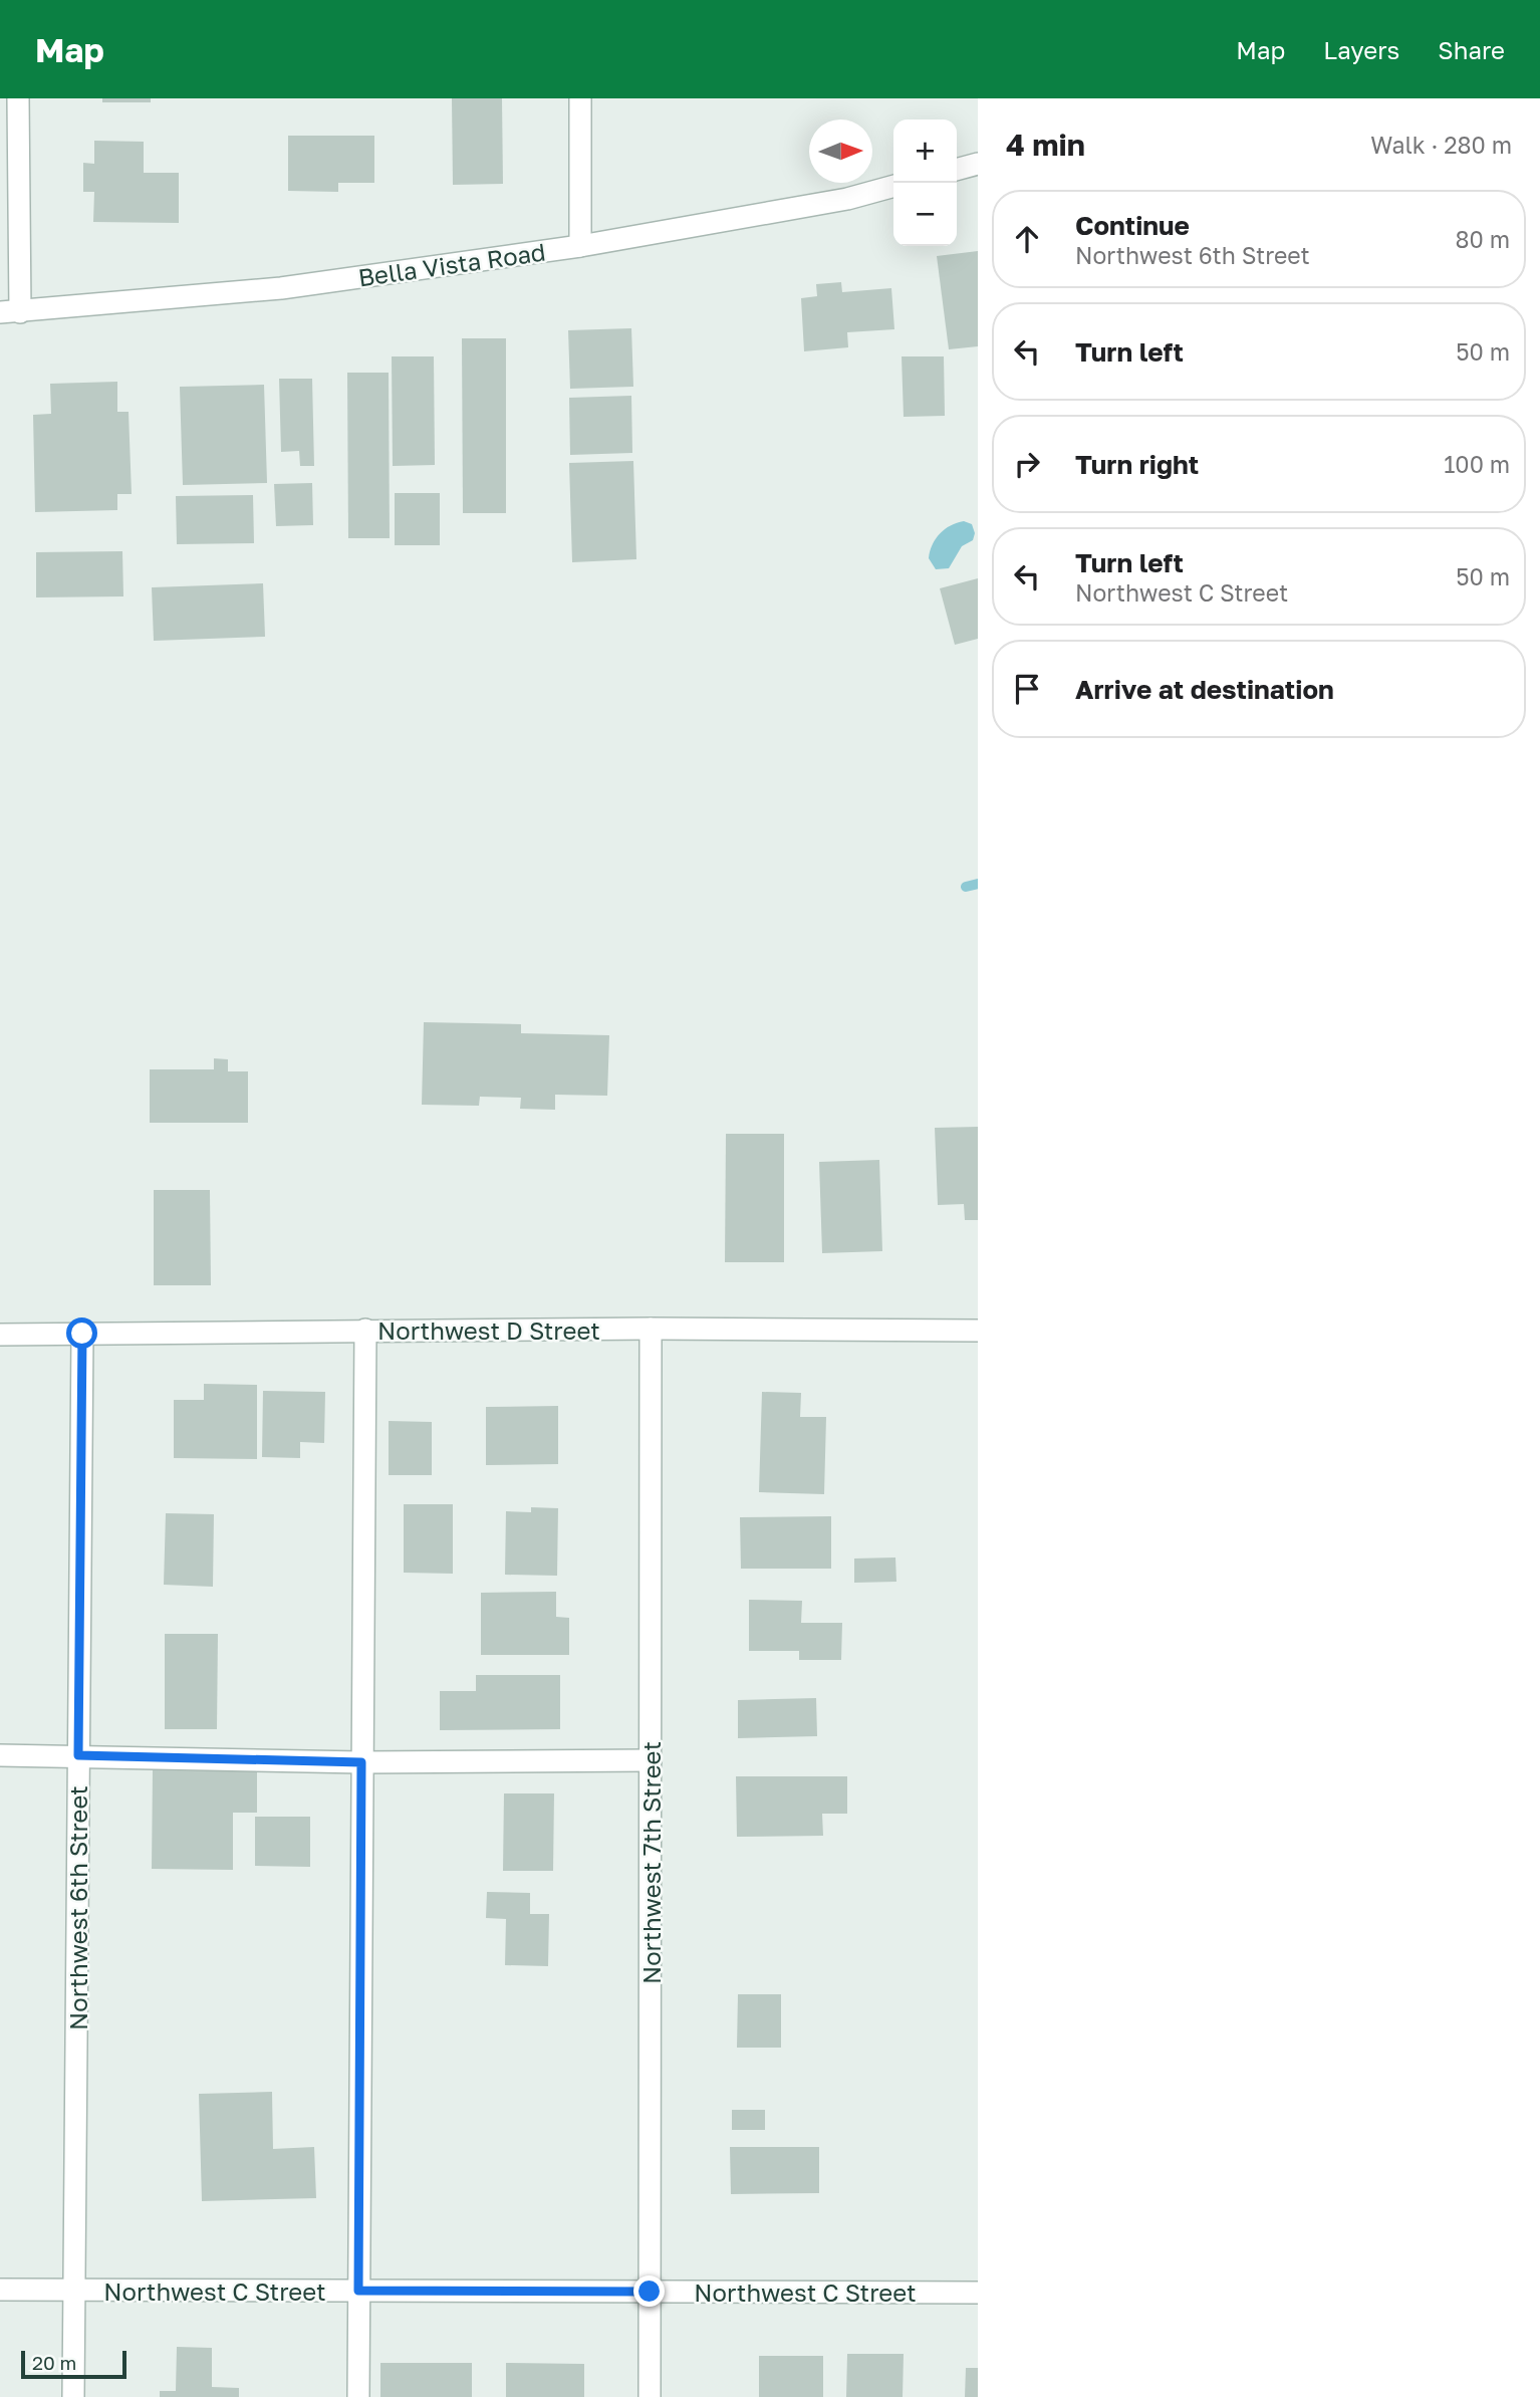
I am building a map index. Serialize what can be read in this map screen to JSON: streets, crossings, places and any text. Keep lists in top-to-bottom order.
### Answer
{
  "streets": {
    "street": [
      "Bella Vista Road",
      "Northwest D Street",
      "Northwest 7th Street",
      "Northwest 6th Street",
      "Northwest C Street"
    ]
  },
  "crossings": [
    ["Northwest D Street", "Northwest 7th Street"],
    ["Northwest D Street", "Northwest 6th Street"],
    ["Northwest 7th Street", "Northwest C Street"],
    ["Northwest 6th Street", "Northwest C Street"]
  ],
  "scale_bar": "20 m",
  "north": "right",
  "page": {
    "header": "Map",
    "nav": ["Map", "Layers", "Share"],
    "heading": ["4 min", "Walk · 280 m"],
    "map_buttons": ["+", "−"],
    "list": [
      ["Continue", "Northwest 6th Street", "80 m"],
      ["Turn left", "50 m"],
      ["Turn right", "100 m"],
      ["Turn left", "Northwest C Street", "50 m"],
      "Arrive at destination"
    ],
    "scale": "20 m"
  }
}
